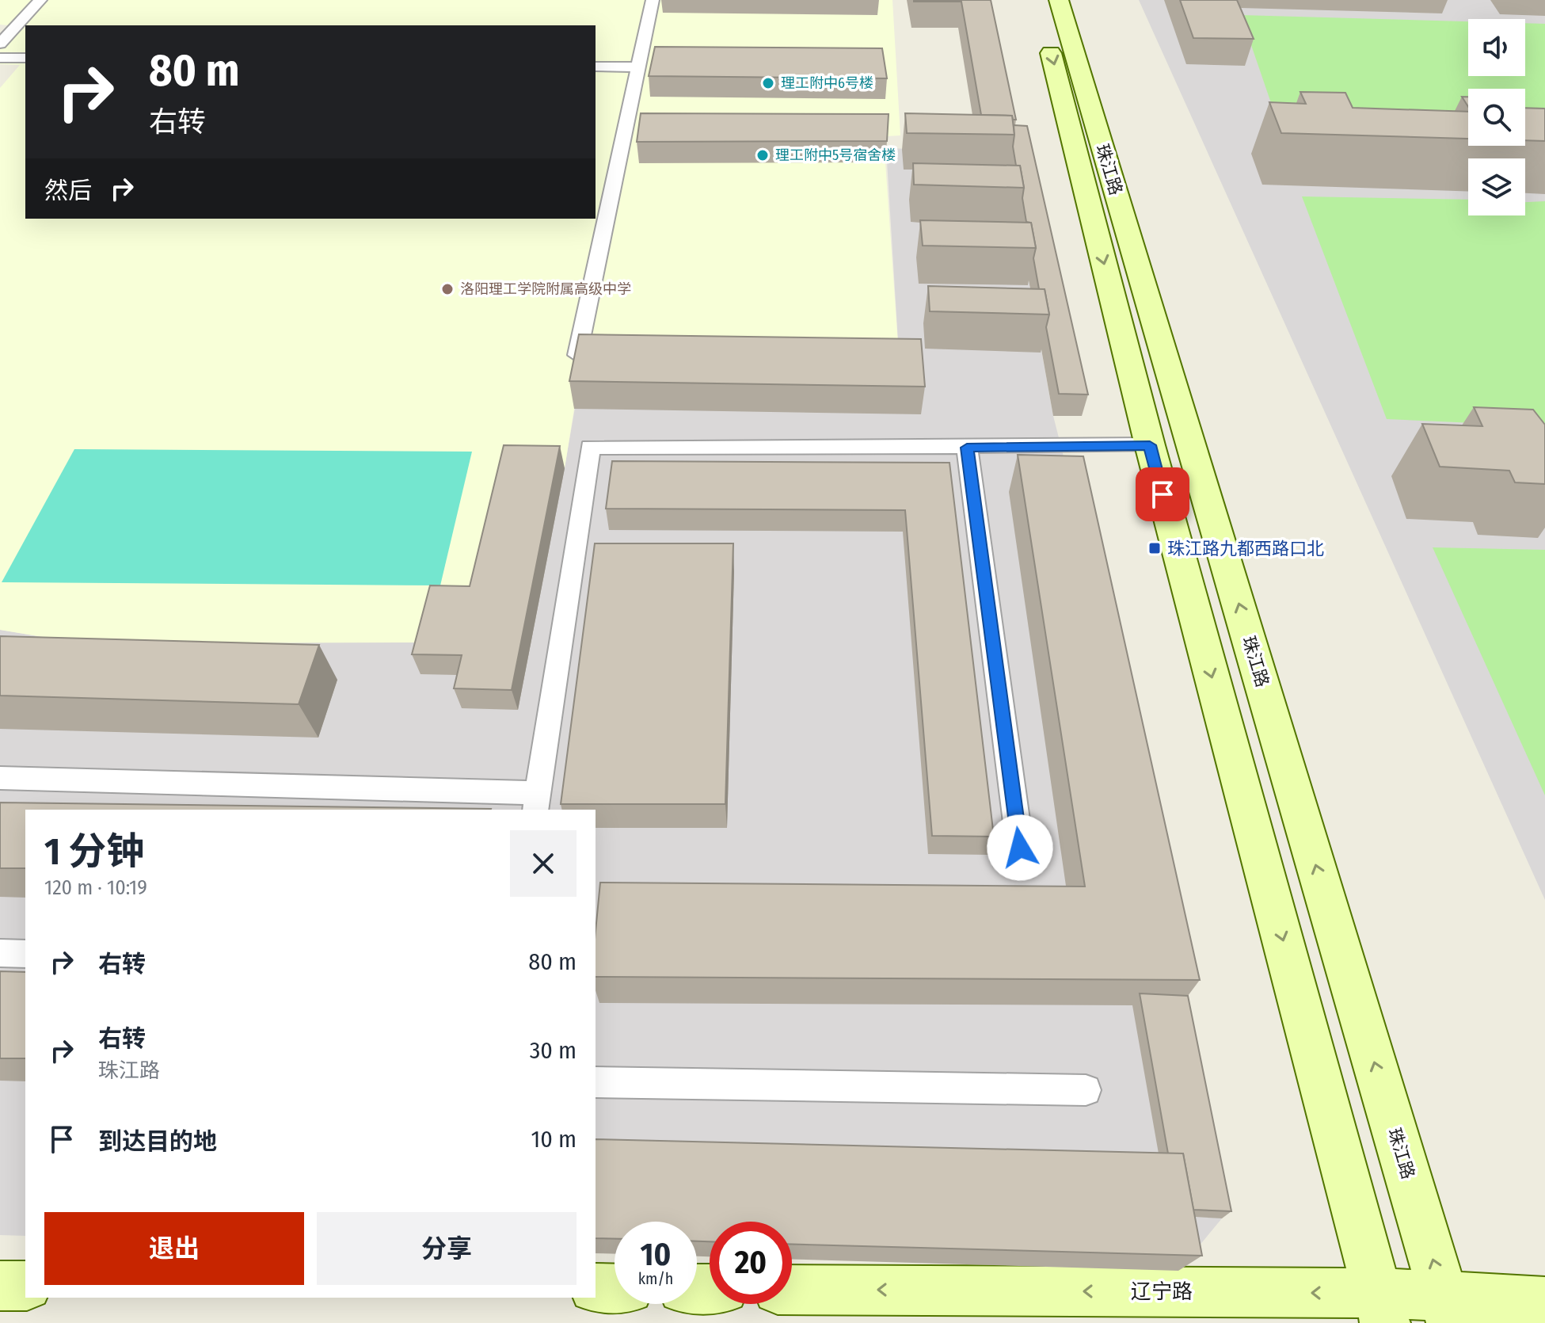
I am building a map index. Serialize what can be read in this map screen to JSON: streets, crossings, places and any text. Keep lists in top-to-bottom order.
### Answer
{
  "streets": {
    "main road": ["珠江路", "辽宁路"]
  },
  "crossings": [
    ["珠江路", "辽宁路"]
  ],
  "one_way": ["辽宁路"],
  "places": {
    "other": ["理工附中6号楼", "理工附中5号宿舍楼", "洛阳理工学院附属高级中学"],
    "transit": ["珠江路九都西路口北"]
  },
  "page": {
    "turn": ["80 m", "右转"],
    "then": "然后",
    "heading": ["1 分钟", "120 m · 10:19"],
    "list": [
      {
        "name": "右转",
        "value": "80 m"
      },
      {
        "name": "右转",
        "note": "珠江路",
        "value": "30 m"
      },
      {
        "name": "到达目的地",
        "value": "10 m"
      }
    ],
    "buttons": ["退出", "分享"],
    "speed": "10 km/h",
    "limit": "20"
  }
}
